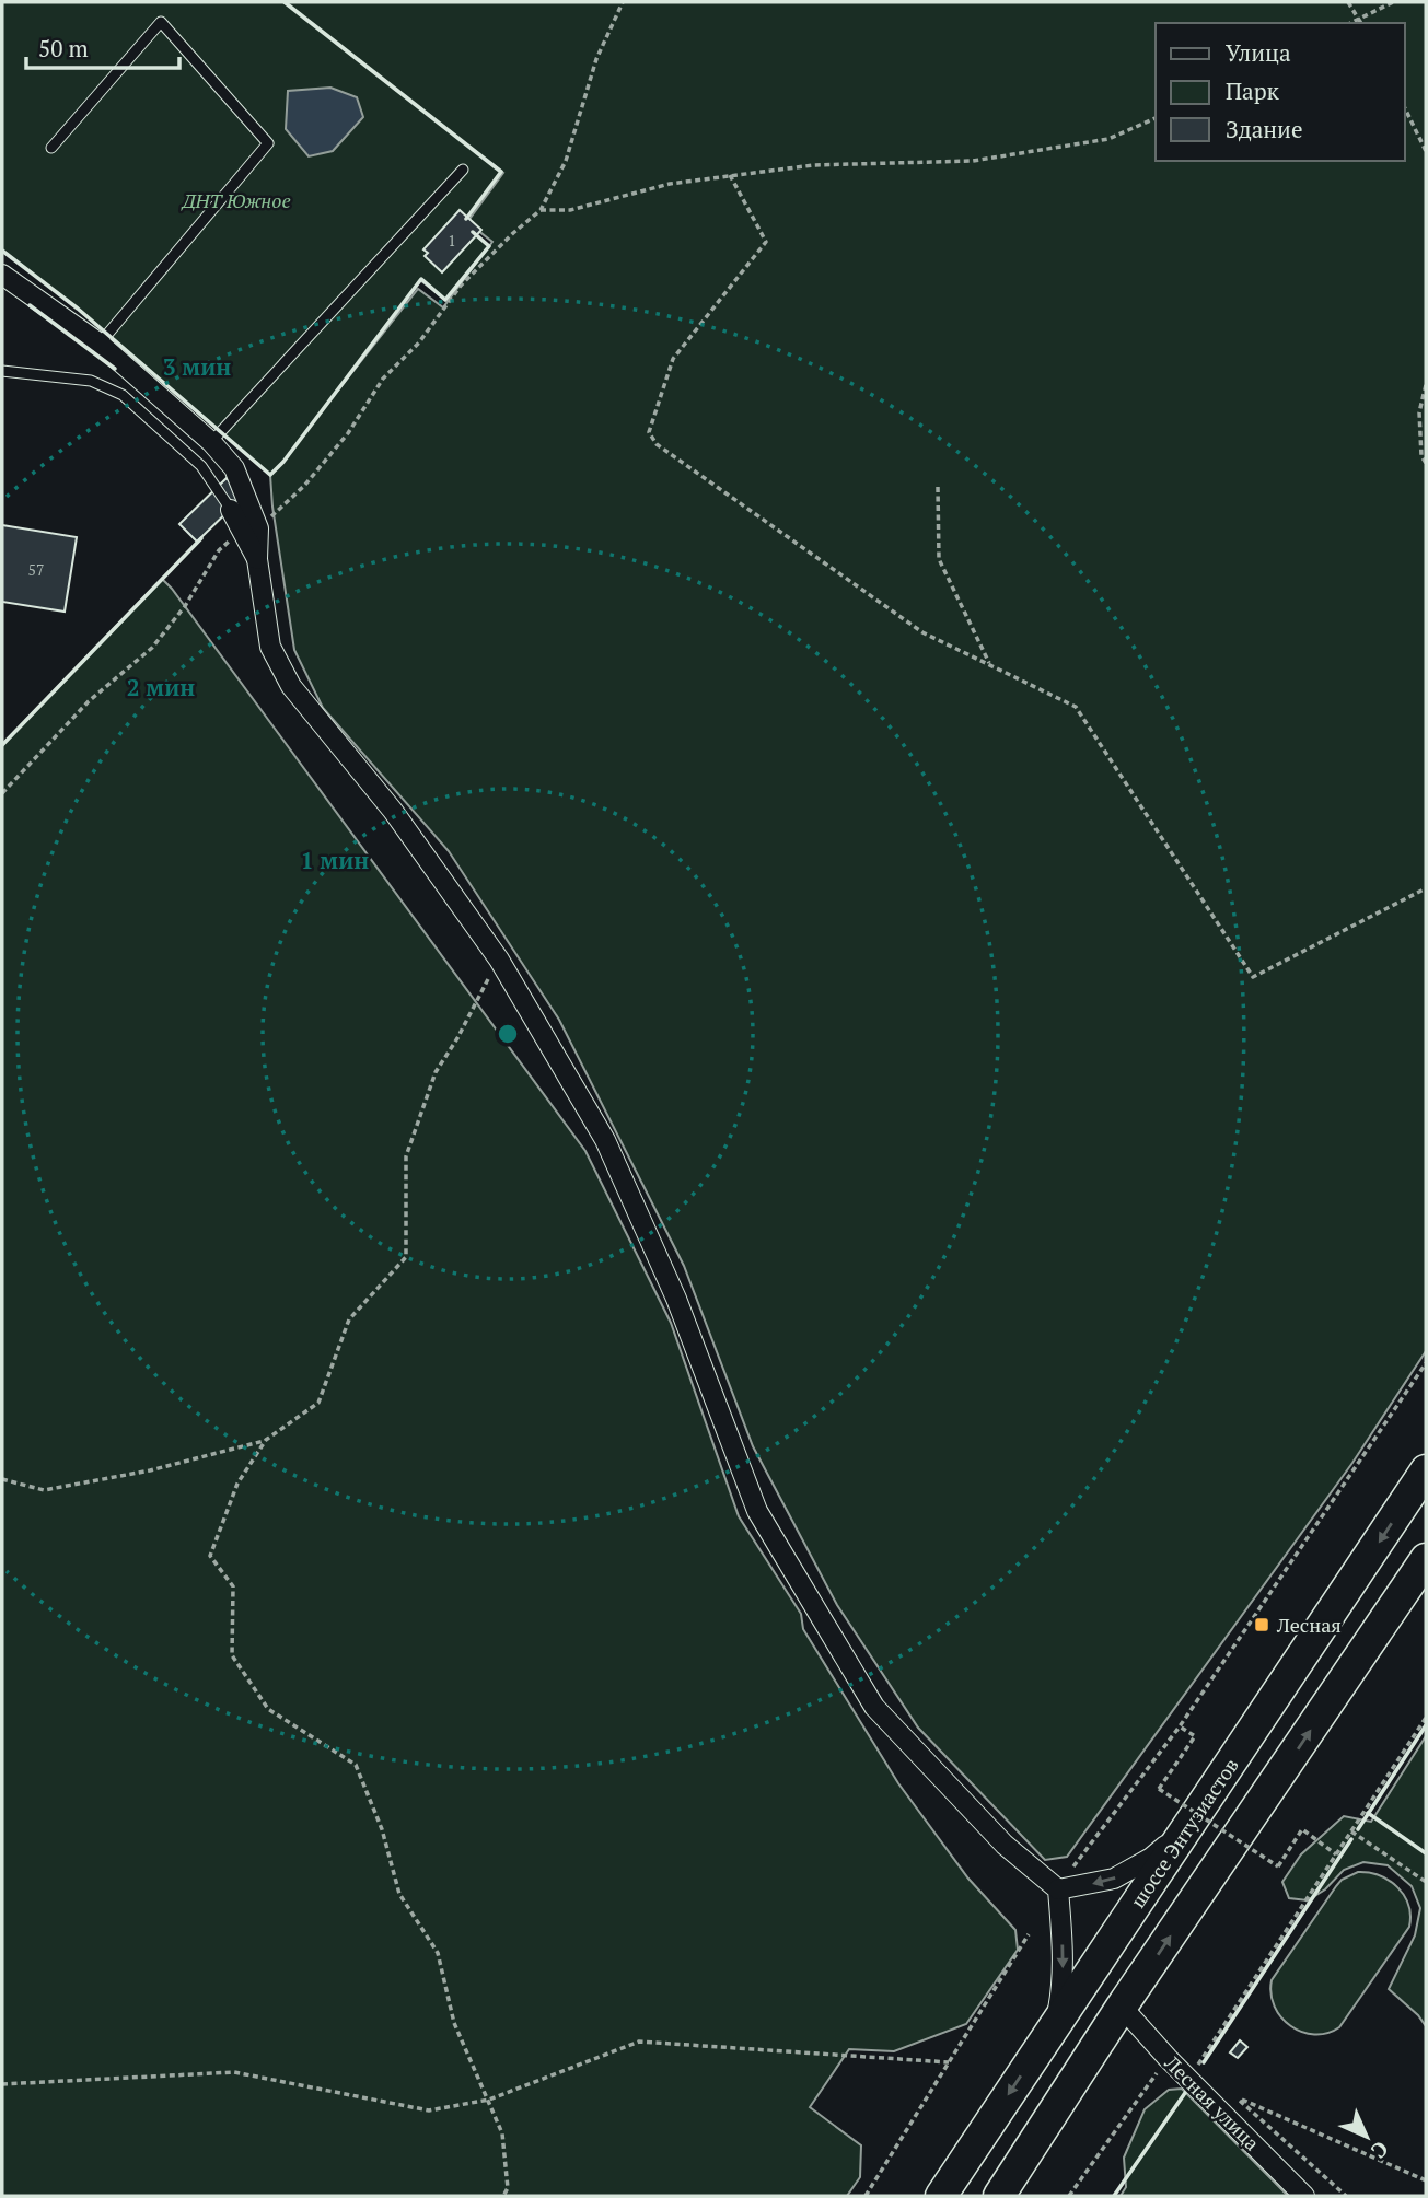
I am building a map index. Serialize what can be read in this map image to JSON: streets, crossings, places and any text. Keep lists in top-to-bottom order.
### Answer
{
  "streets": {
    "highway": ["шоссе Энтузиастов"],
    "street": ["Лесная улица"]
  },
  "parks": ["ДНТ Южное"],
  "places": {
    "transit": ["Лесная"]
  },
  "house_numbers": ["1", "57"],
  "legend": ["Улица", "Парк", "Здание"],
  "scale_bar": "50 m",
  "north": "bottom right",
  "rings": ["3 мин", "2 мин", "1 мин"]
}
